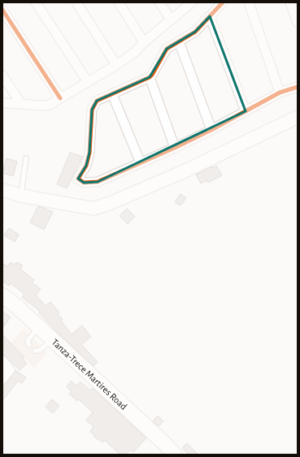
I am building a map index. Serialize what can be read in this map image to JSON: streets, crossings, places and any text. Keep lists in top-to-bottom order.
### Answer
{
  "streets": {
    "main road": ["Tanza-Trece Martires Road"]
  }
}
